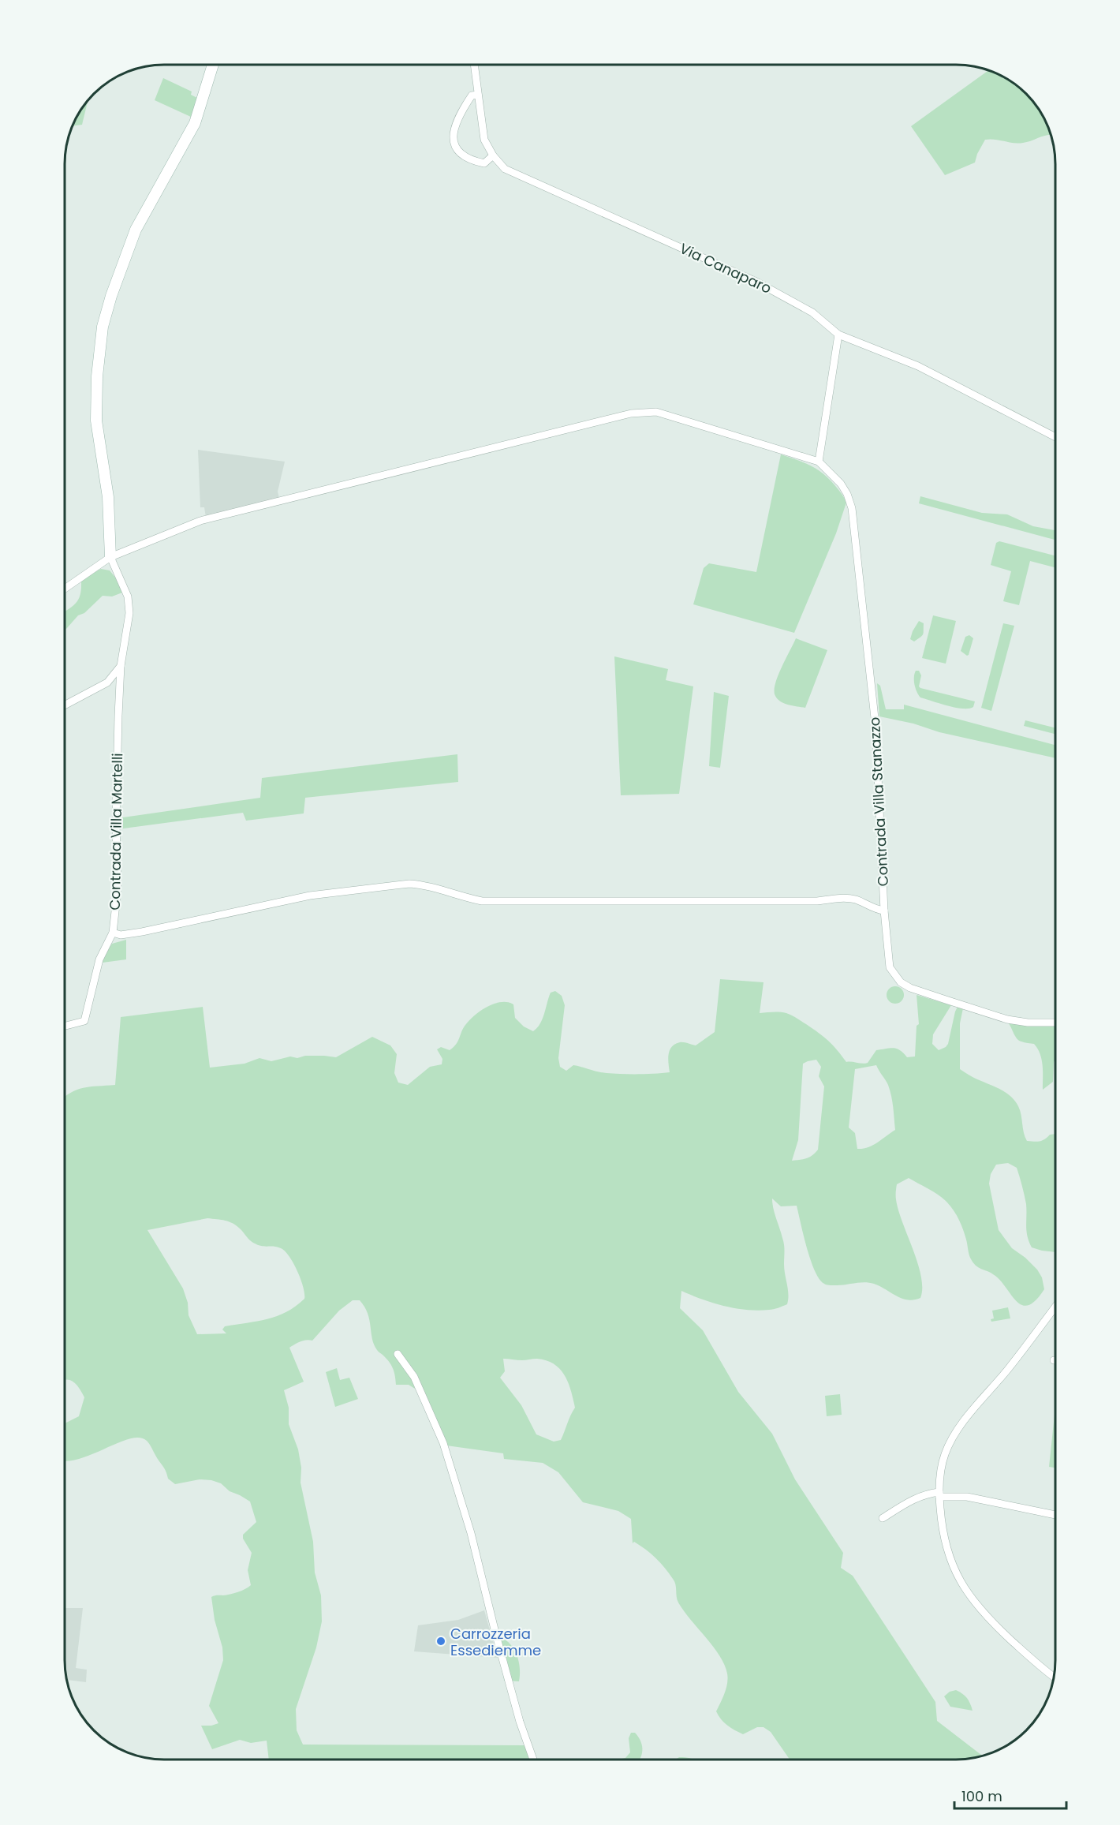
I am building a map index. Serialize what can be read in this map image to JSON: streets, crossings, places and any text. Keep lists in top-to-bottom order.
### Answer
{
  "streets": {
    "street": ["Via Canaparo", "Contrada Villa Stanazzo", "Contrada Villa Martelli"]
  },
  "places": ["Carrozzeria Essediemme"],
  "scale_bar": "100 m"
}
